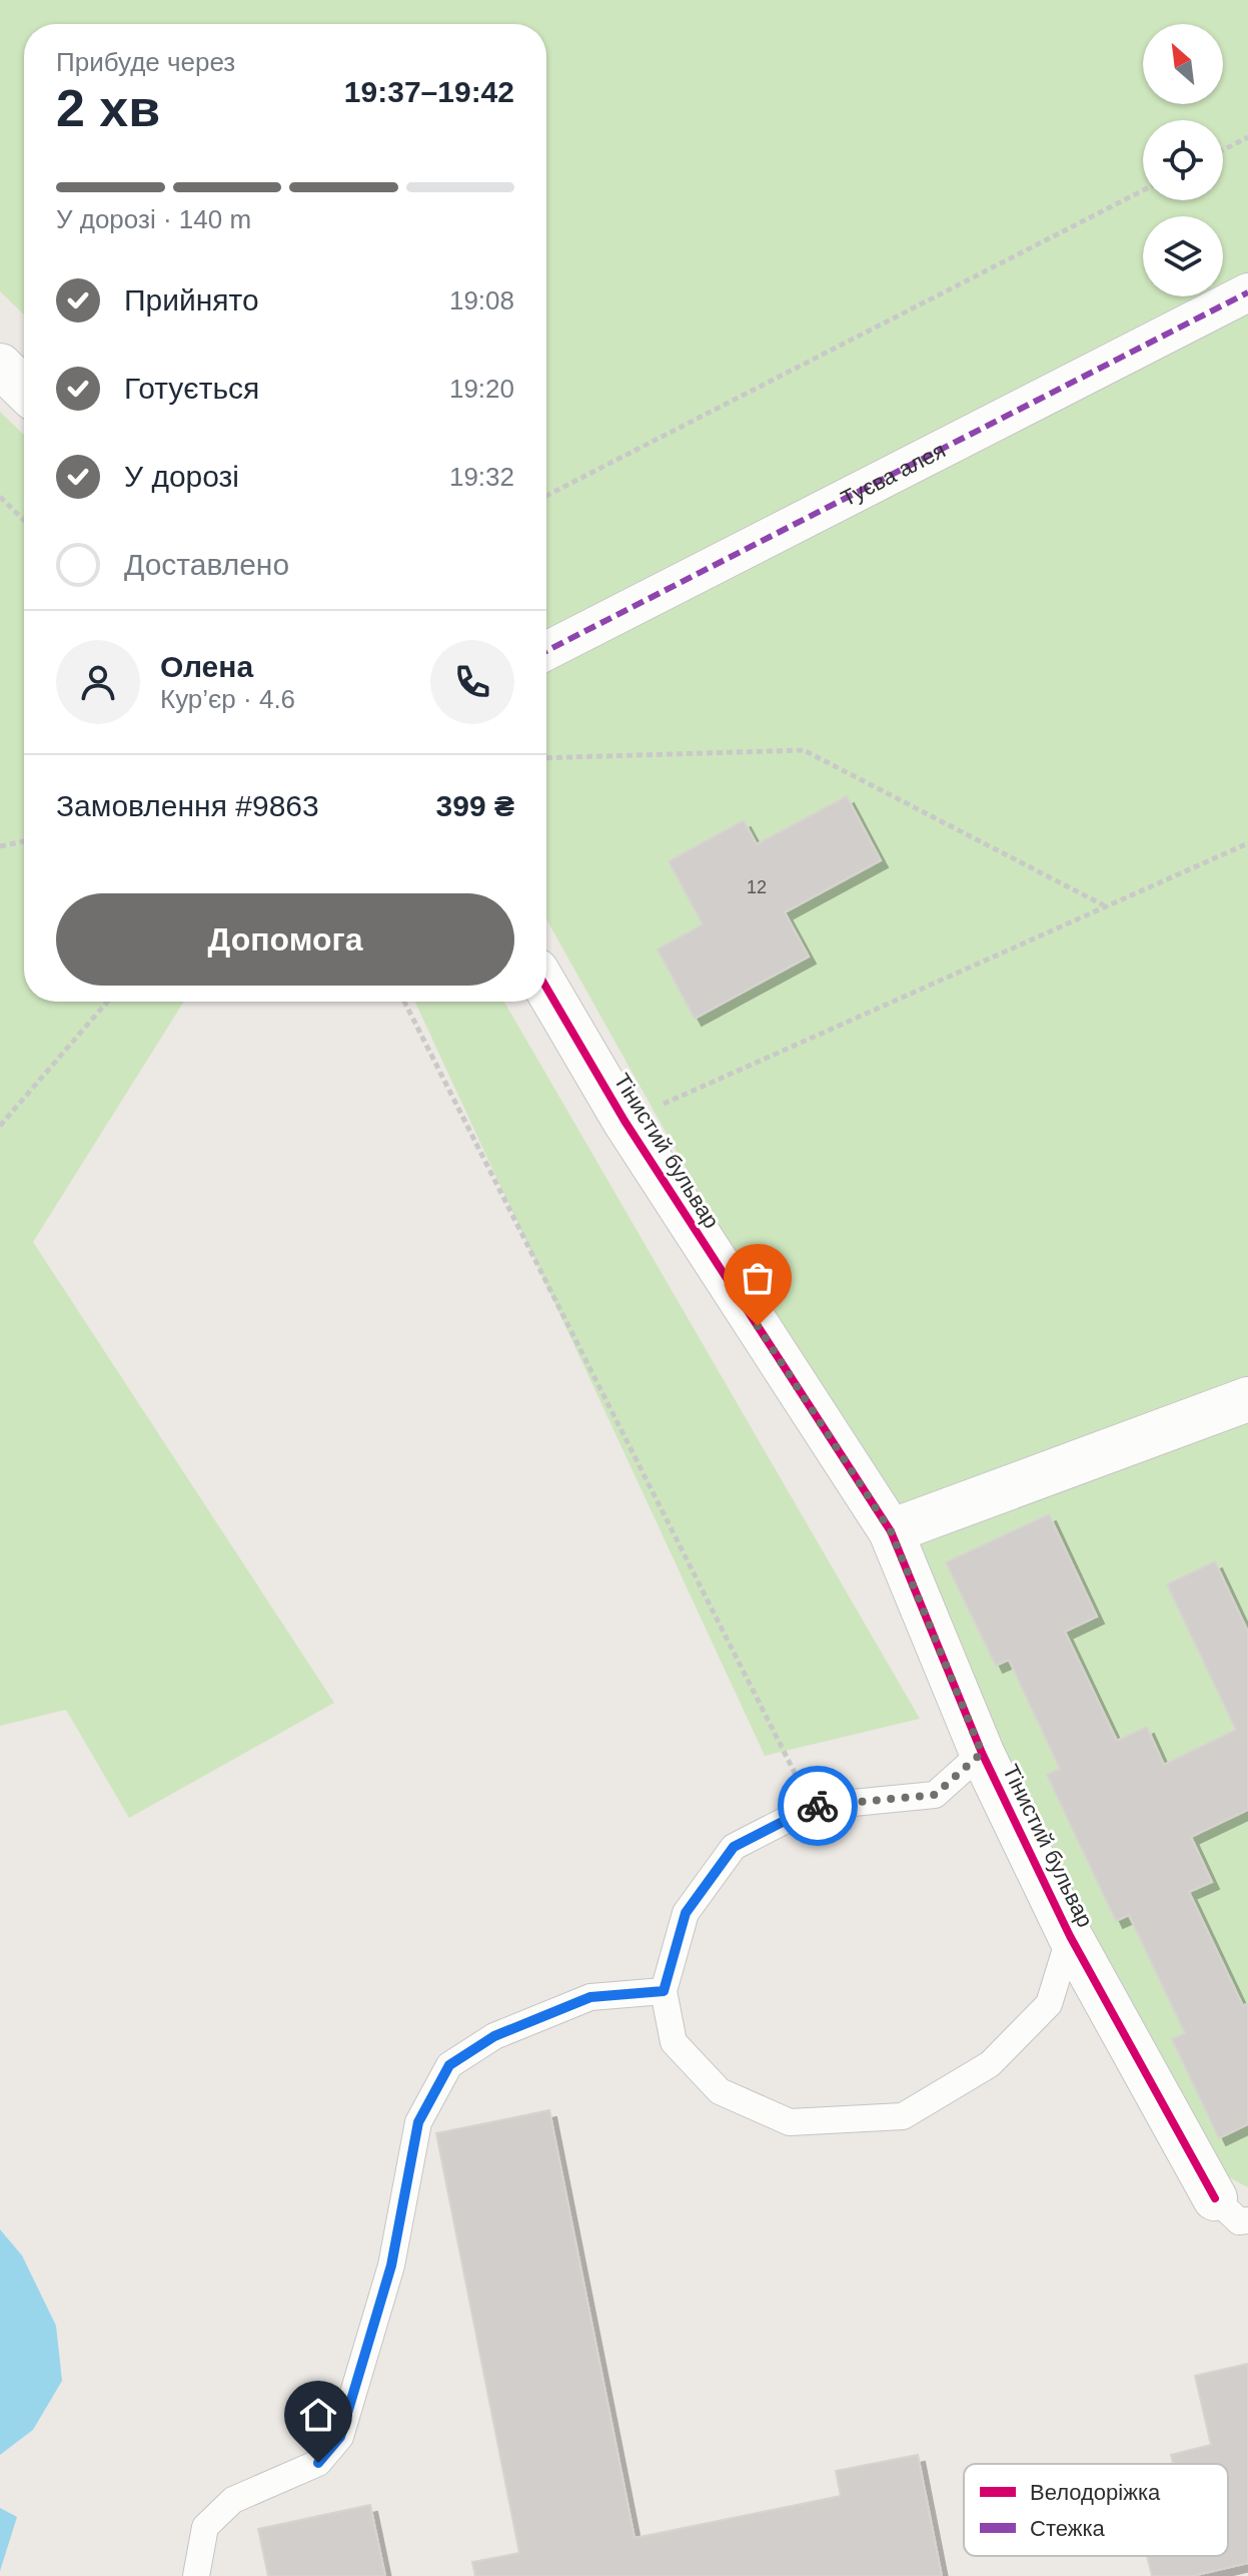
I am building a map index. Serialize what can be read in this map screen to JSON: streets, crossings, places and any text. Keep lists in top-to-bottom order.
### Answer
{
  "streets": {
    "street": ["Туєва алея", "Тінистий бульвар"]
  },
  "house_numbers": ["12"],
  "legend": ["Велодоріжка", "Стежка"],
  "north": "top left",
  "page": {
    "heading": ["2 хв", "Прибуде через", "19:37–19:42"],
    "panel": [
      "Олена",
      "Кур’єр · 4.6",
      "Замовлення #9863",
      "399 ₴"
    ],
    "bar": "У дорозі · 140 m",
    "list": [
      ["Прийнято", "19:08"],
      ["Готується", "19:20"],
      ["У дорозі", "19:32"],
      "Доставлено"
    ],
    "buttons": "Допомога"
  }
}
